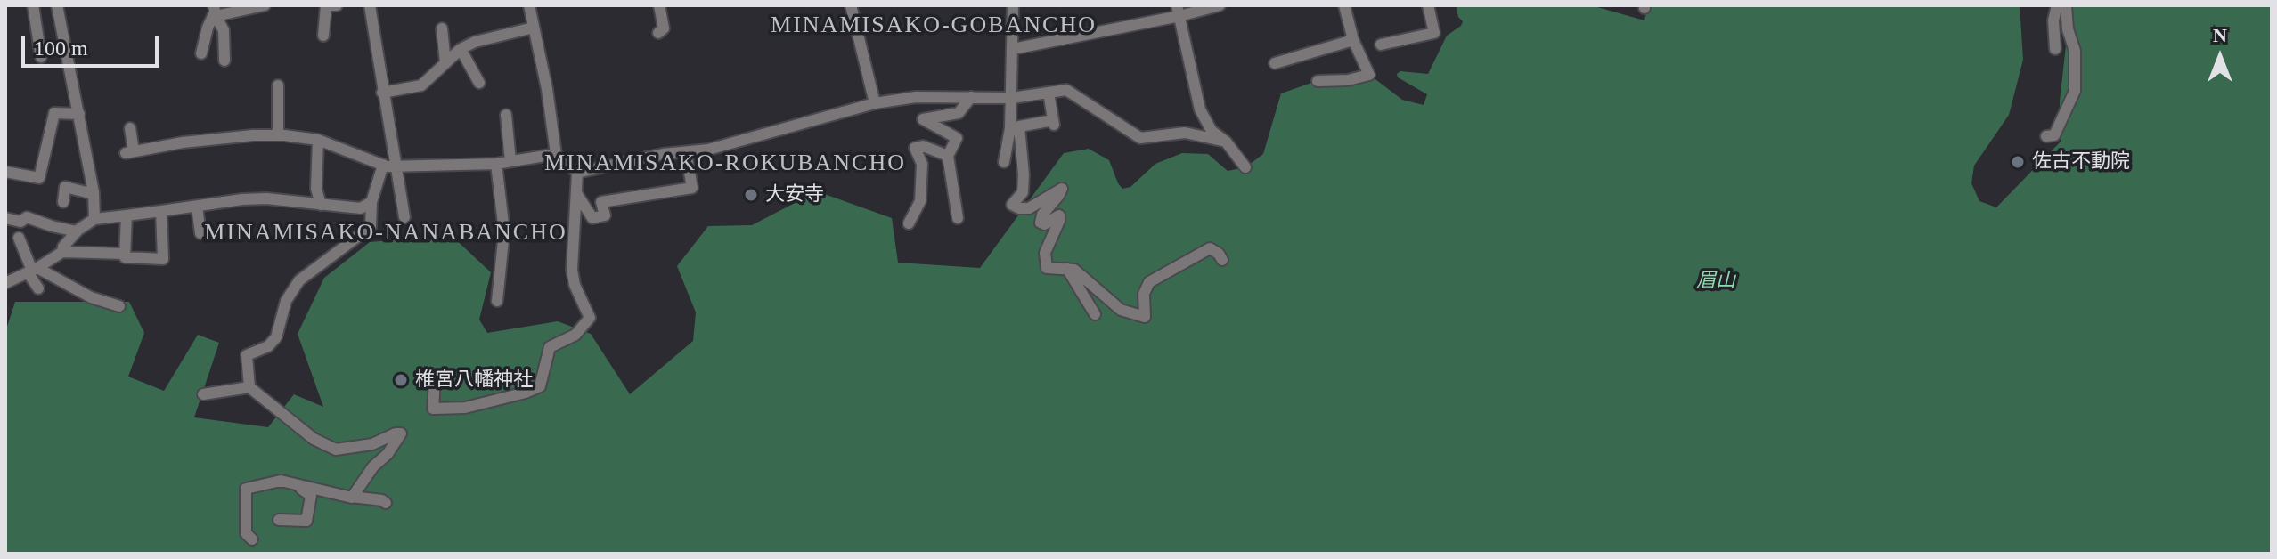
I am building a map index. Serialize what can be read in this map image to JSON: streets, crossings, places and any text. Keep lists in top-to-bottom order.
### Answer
{
  "districts": ["MINAMISAKO-GOBANCHO", "MINAMISAKO-ROKUBANCHO", "MINAMISAKO-NANABANCHO"],
  "parks": ["眉山"],
  "places": ["佐古不動院", "大安寺", "椎宮八幡神社"],
  "scale_bar": "100 m",
  "north": "top"
}
